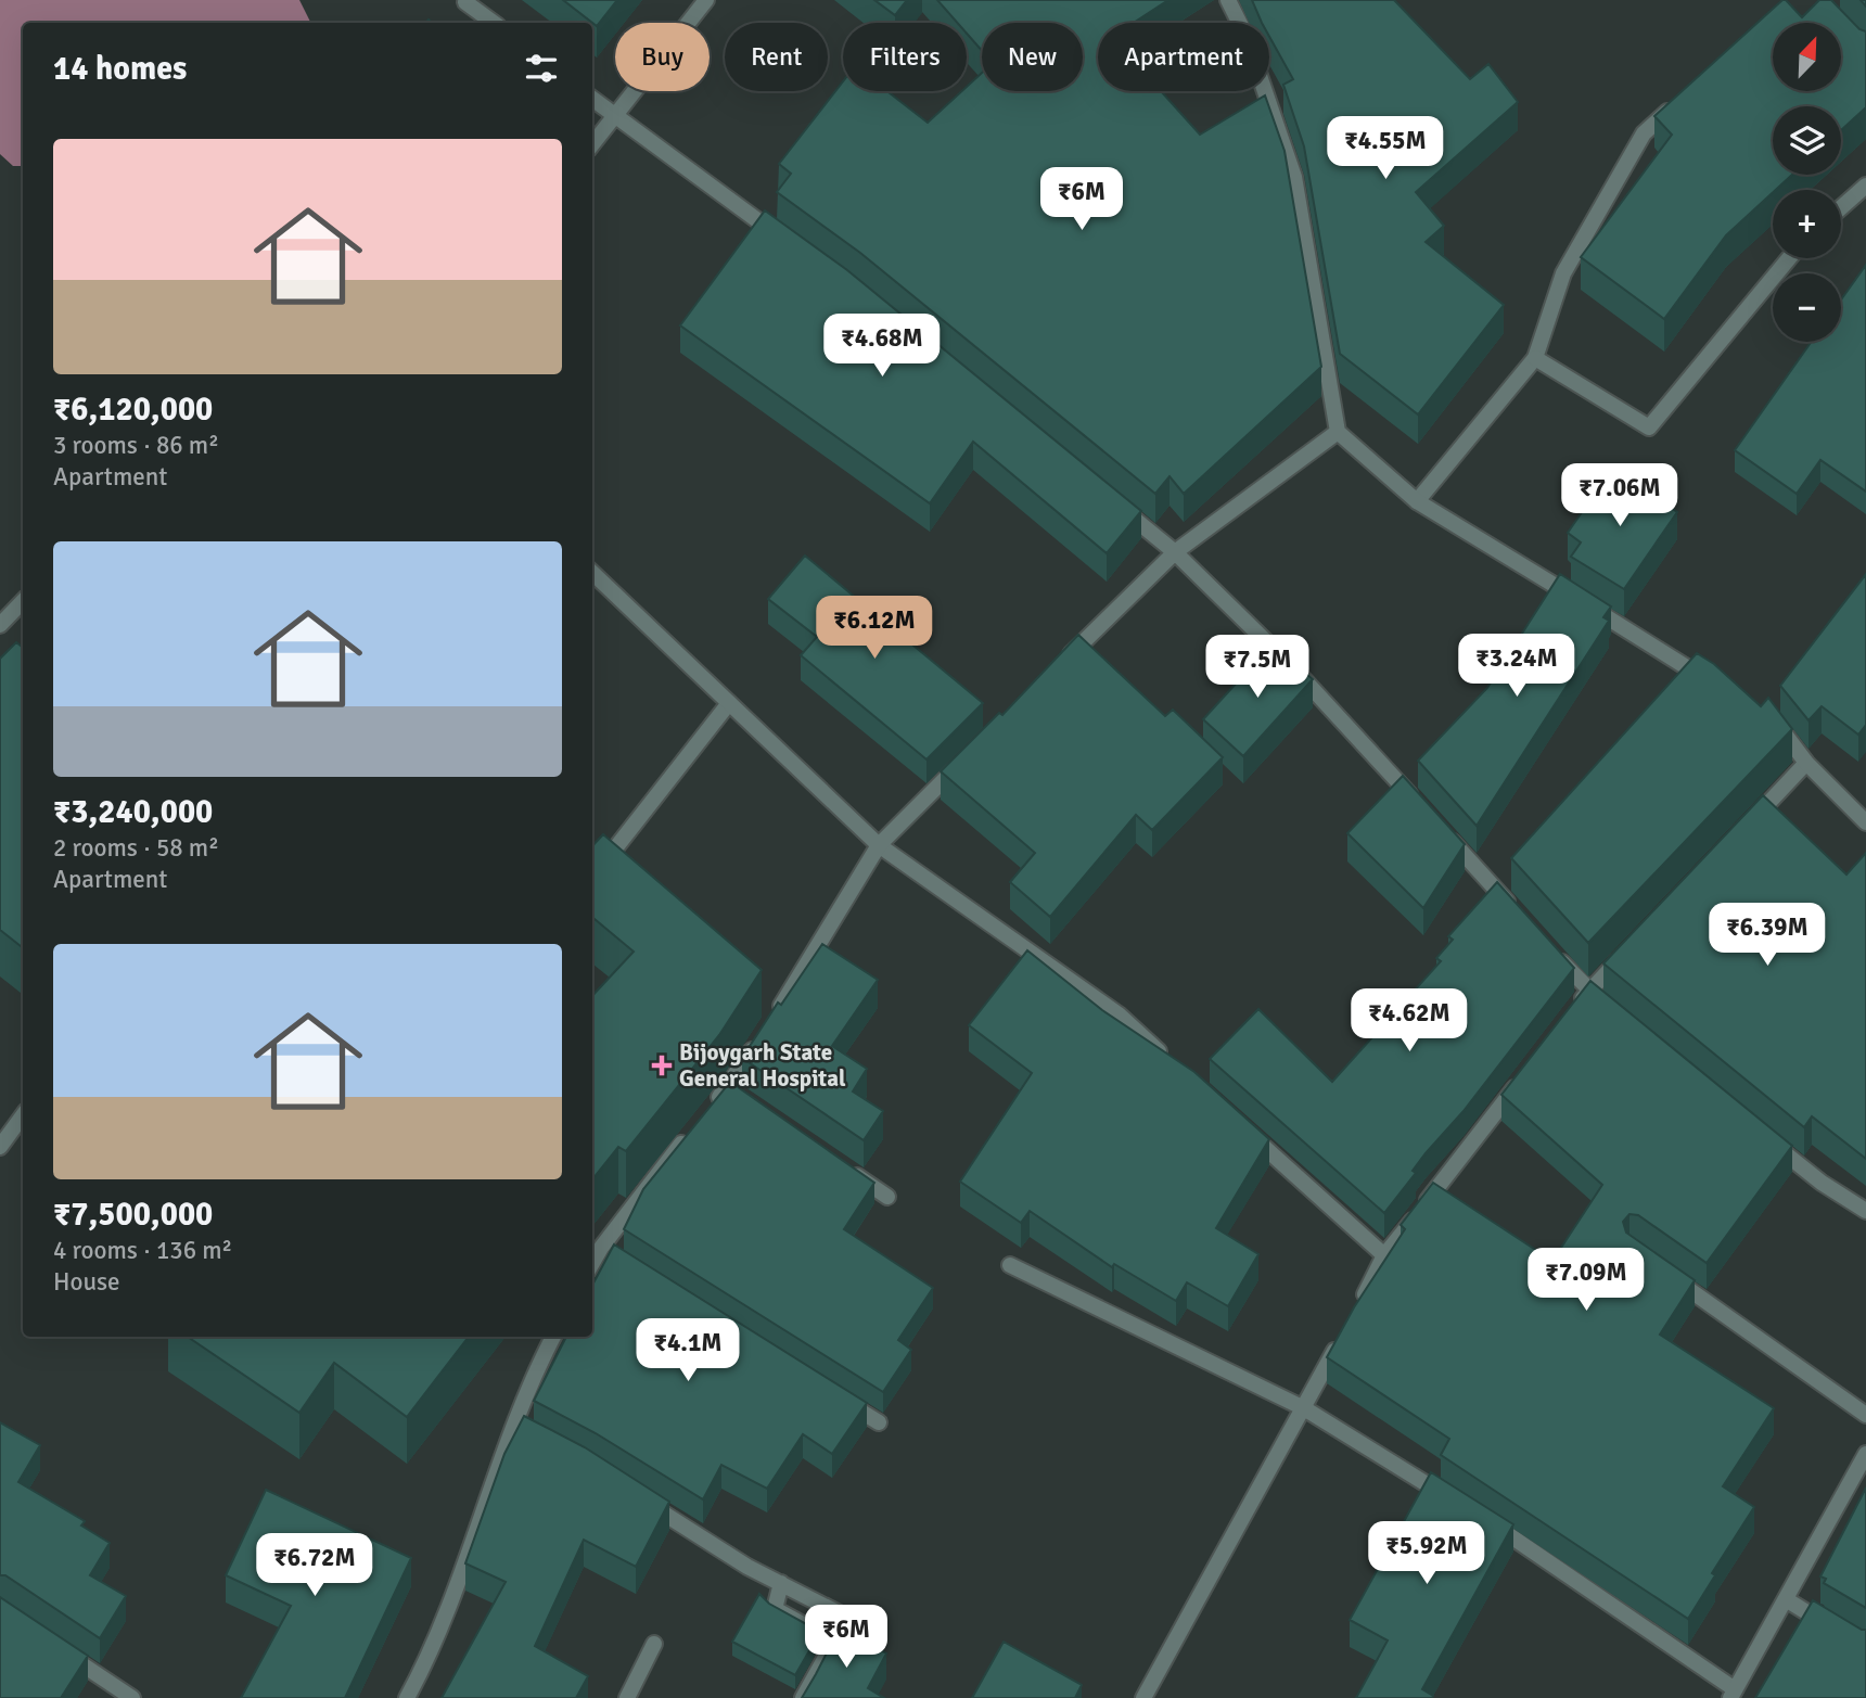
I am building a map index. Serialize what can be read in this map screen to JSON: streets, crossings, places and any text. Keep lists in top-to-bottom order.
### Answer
{
  "places": {
    "health": ["Bijoygarh State General Hospital"]
  },
  "north": "top right",
  "page": {
    "map_buttons": ["+", "−"],
    "chip": [
      "Buy",
      "Rent",
      "Filters",
      "New",
      "Apartment"
    ],
    "heading": "14 homes",
    "list": [
      {
        "name": "₹6,120,000",
        "note": "3 rooms · 86 m² · Apartment"
      },
      {
        "name": "₹3,240,000",
        "note": "2 rooms · 58 m² · Apartment"
      },
      {
        "name": "₹7,500,000",
        "note": "4 rooms · 136 m² · House"
      }
    ],
    "price": [
      "₹4.55M",
      "₹6M",
      "₹4.68M",
      "₹7.06M",
      "₹6.12M",
      "₹3.24M",
      "₹7.5M",
      "₹6.39M",
      "₹4.62M",
      "₹7.09M",
      "₹4.1M",
      "₹5.92M",
      "₹6.72M",
      "₹6M"
    ]
  }
}
